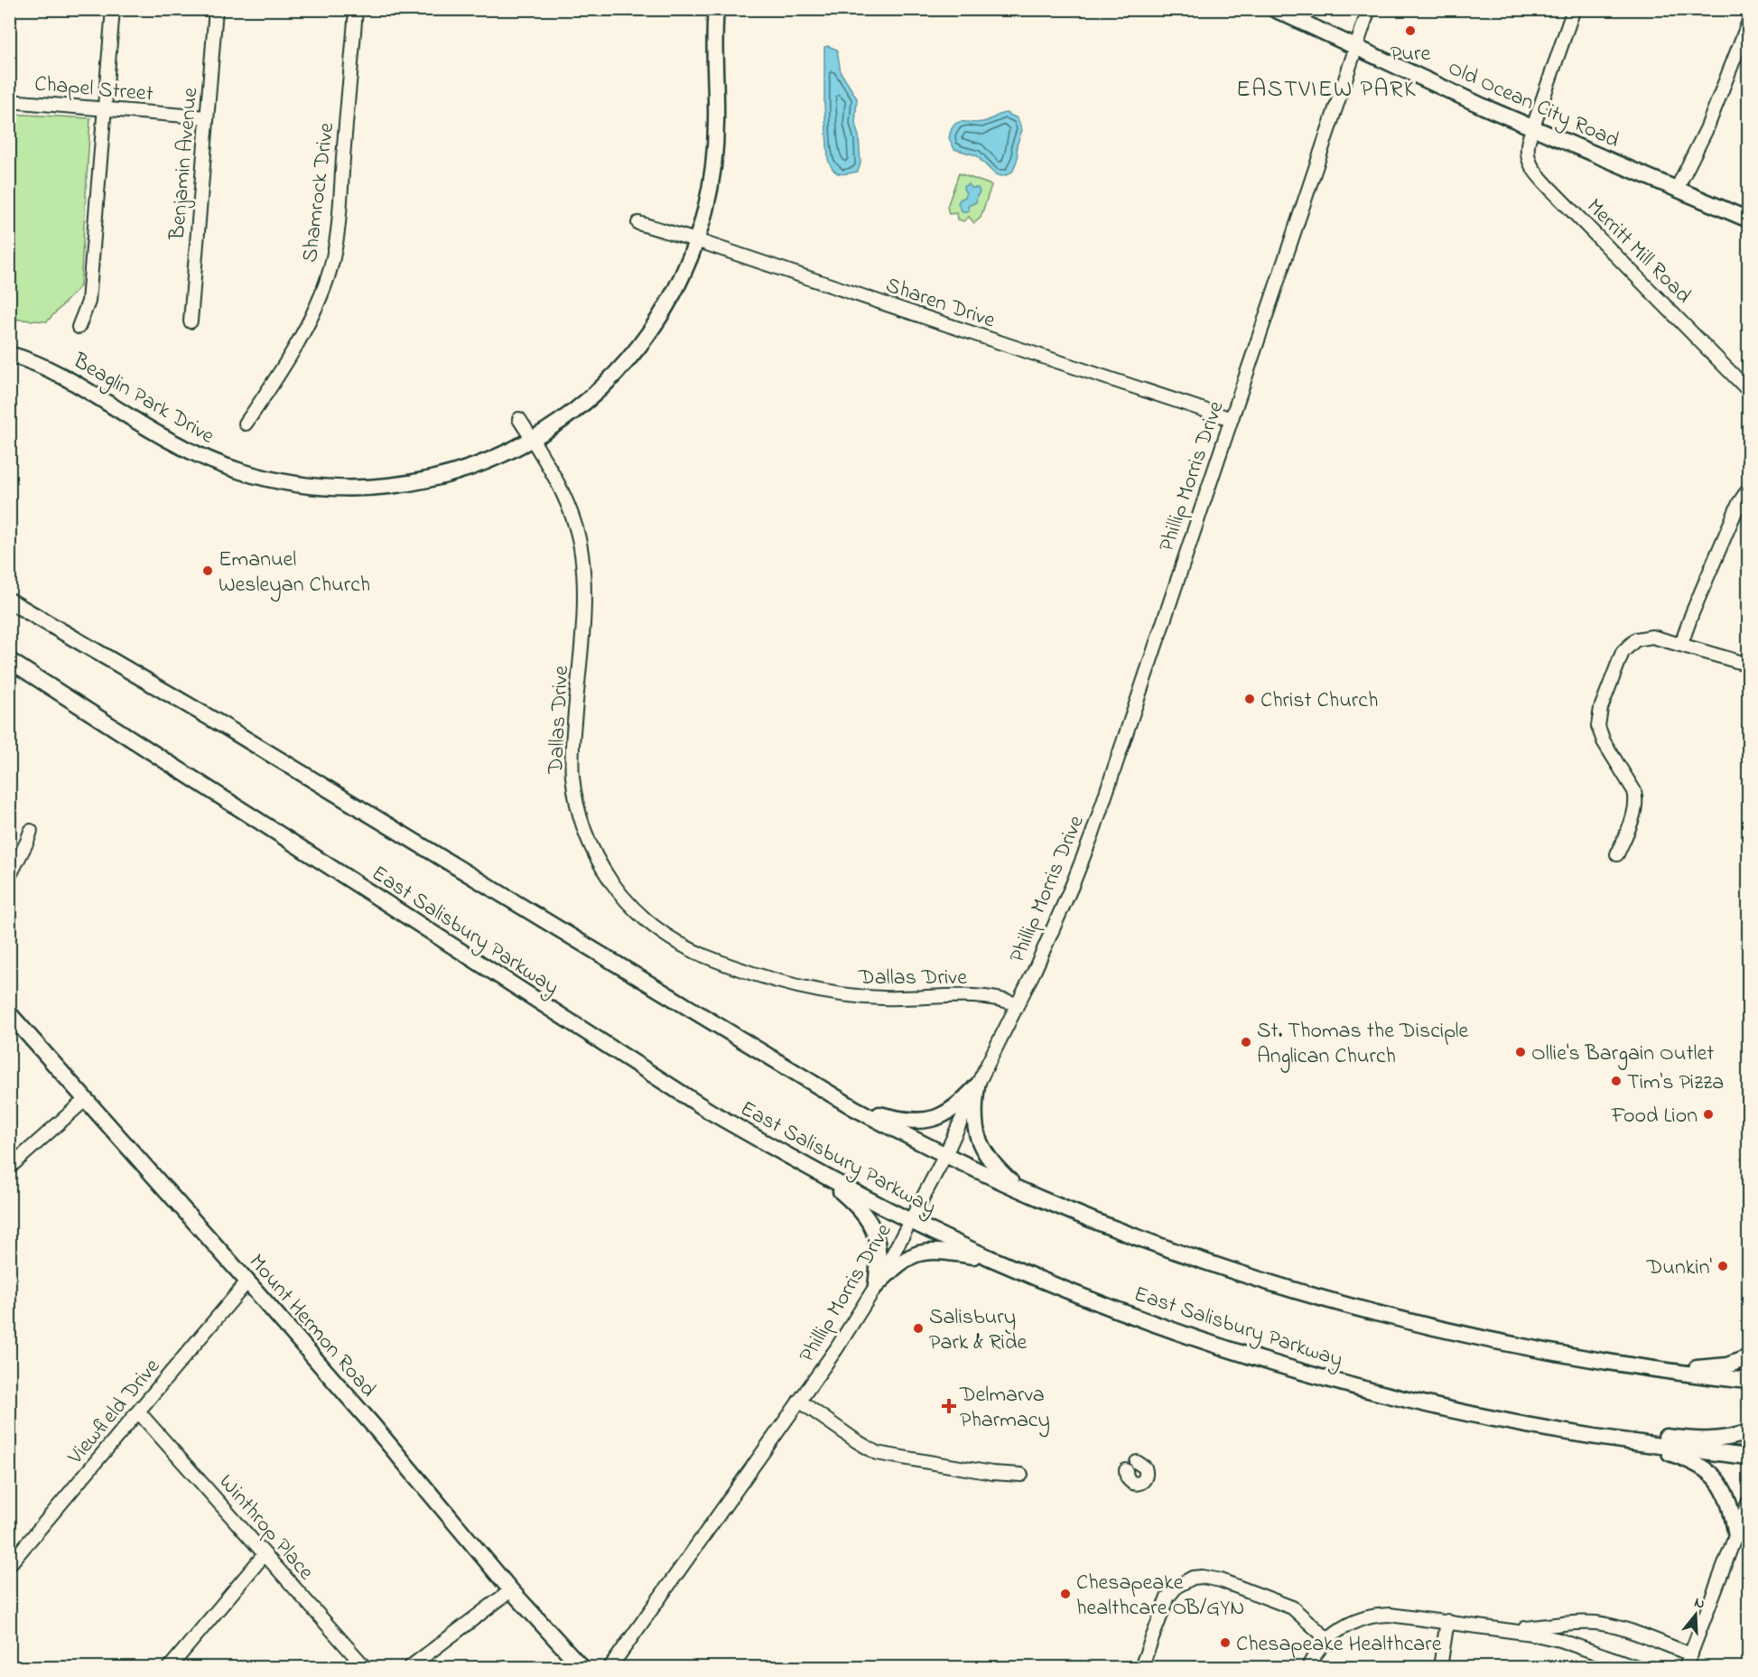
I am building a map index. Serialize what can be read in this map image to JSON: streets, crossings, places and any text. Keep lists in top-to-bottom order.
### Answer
{
  "streets": {
    "main road": [
      "Old Ocean City Road",
      "Beaglin Park Drive",
      "East Salisbury Parkway",
      "Mount Hermon Road"
    ],
    "street": [
      "Chapel Street",
      "Benjamin Avenue",
      "Shamrock Drive",
      "Merritt Mill Road",
      "Sharen Drive",
      "Phillip Morris Drive",
      "Dallas Drive",
      "Viewfield Drive",
      "Winthrop Place"
    ]
  },
  "crossings": [
    ["Chapel Street", "Benjamin Avenue"],
    ["Old Ocean City Road", "Merritt Mill Road"],
    ["Old Ocean City Road", "Phillip Morris Drive"],
    ["Sharen Drive", "Beaglin Park Drive"],
    ["Sharen Drive", "Phillip Morris Drive"],
    ["Beaglin Park Drive", "Dallas Drive"],
    ["Phillip Morris Drive", "Dallas Drive"],
    ["Phillip Morris Drive", "East Salisbury Parkway"],
    ["Mount Hermon Road", "Viewfield Drive"],
    ["Viewfield Drive", "Winthrop Place"]
  ],
  "districts": ["EASTVIEW PARK"],
  "places": {
    "other": [
      "Pure",
      "Emanuel Wesleyan Church",
      "Christ Church",
      "St. Thomas the Disciple Anglican Church",
      "Ollie's Bargain Outlet",
      "Tim's Pizza",
      "Food Lion",
      "Dunkin'",
      "Salisbury Park & Ride",
      "Chesapeake healthcare OB/GYN",
      "Chesapeake Healthcare"
    ],
    "health": ["Delmarva Pharmacy"]
  },
  "north": "top"
}
